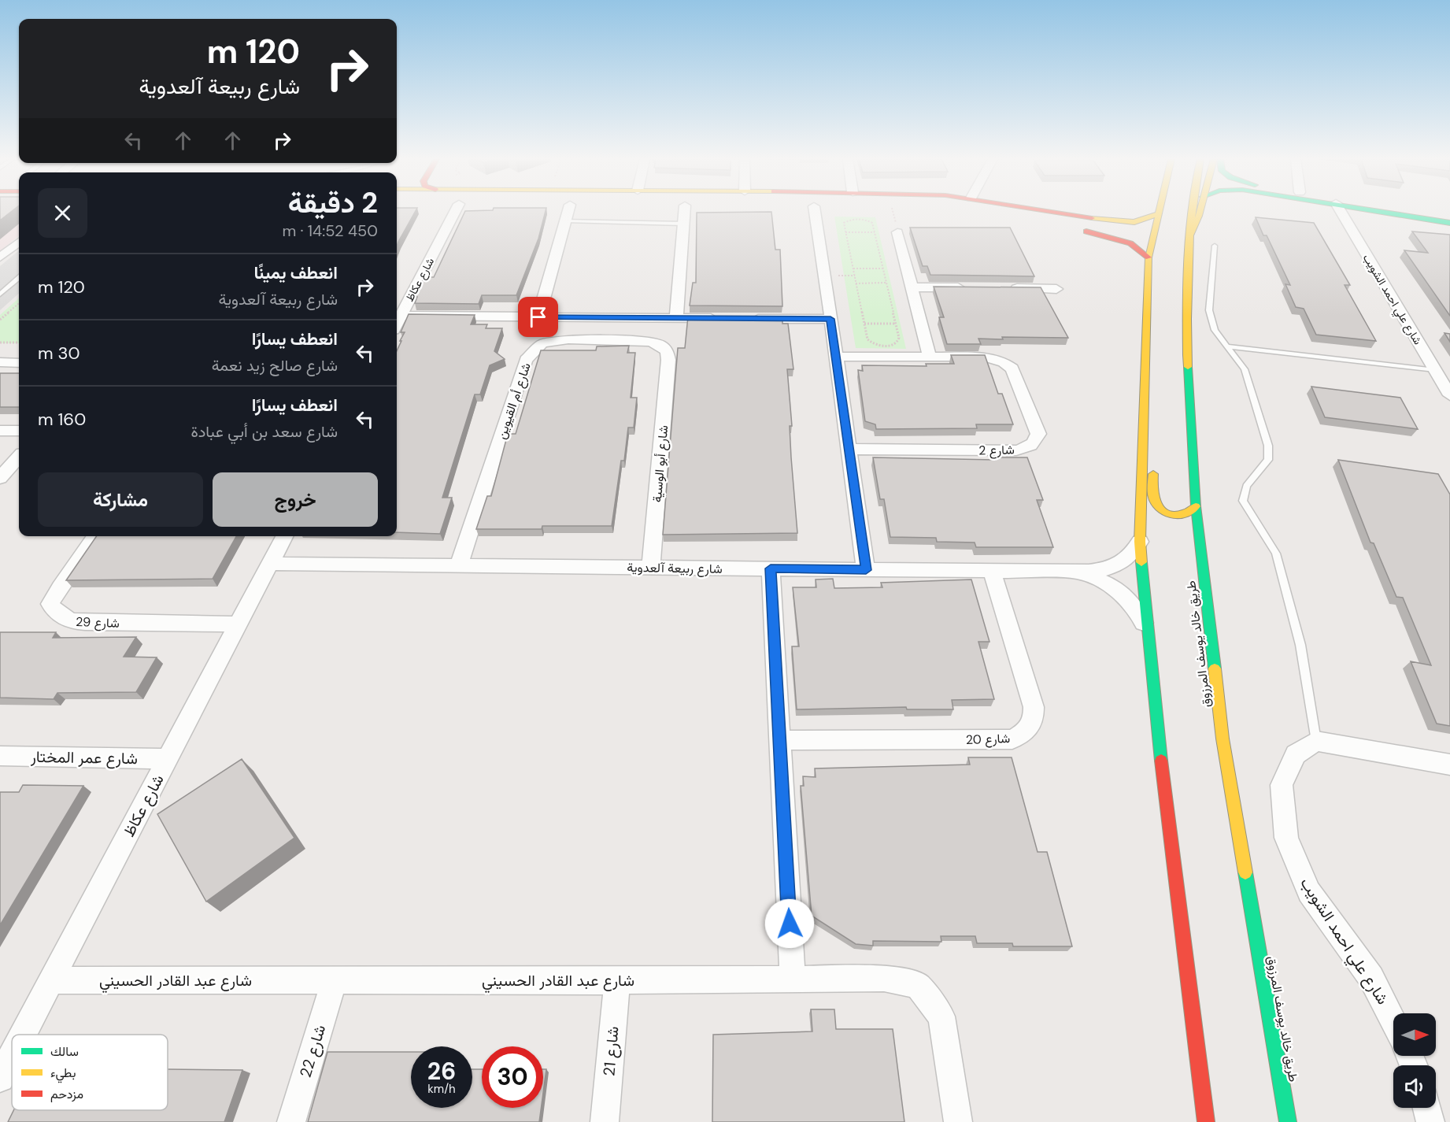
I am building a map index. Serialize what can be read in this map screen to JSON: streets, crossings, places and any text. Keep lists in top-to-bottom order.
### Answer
{
  "streets": {
    "main road": ["طريق خالد يوسف المرزوق"],
    "street": [
      "شارع عكاظ",
      "شارع علي احمد الشويب",
      "شارع أم القيوين",
      "شارع 2",
      "شارع أبو الوسية",
      "شارع ربيعة آلعدوية",
      "شارع 29",
      "شارع 20",
      "شارع عمر المختار",
      "شارع عبد القادر الحسيني",
      "شارع 22",
      "شارع 21"
    ]
  },
  "crossings": [
    ["شارع عكاظ", "شارع ربيعة آلعدوية"],
    ["شارع عكاظ", "شارع 29"],
    ["شارع عكاظ", "شارع عمر المختار"],
    ["شارع عكاظ", "شارع عبد القادر الحسيني"],
    ["شارع أم القيوين", "شارع أبو الوسية"],
    ["شارع أم القيوين", "شارع ربيعة آلعدوية"],
    ["شارع أبو الوسية", "شارع ربيعة آلعدوية"],
    ["شارع ربيعة آلعدوية", "شارع 20"],
    ["شارع عبد القادر الحسيني", "شارع 22"],
    ["شارع عبد القادر الحسيني", "شارع 21"]
  ],
  "legend": ["سالك", "بطيء", "مزدحم"],
  "north": "right",
  "page": {
    "turn": ["120 m", "شارع ربيعة آلعدوية"],
    "heading": ["2 دقيقة", "450 m · 14:52"],
    "list": [
      {
        "name": "انعطف يمينًا",
        "note": "شارع ربيعة آلعدوية",
        "value": "120 m"
      },
      {
        "name": "انعطف يسارًا",
        "note": "شارع صالح زيد نعمة",
        "value": "30 m"
      },
      {
        "name": "انعطف يسارًا",
        "note": "شارع سعد بن أبي عبادة",
        "value": "160 m"
      }
    ],
    "buttons": ["خروج", "مشاركة"],
    "speed": "26 km/h",
    "limit": "30"
  }
}
